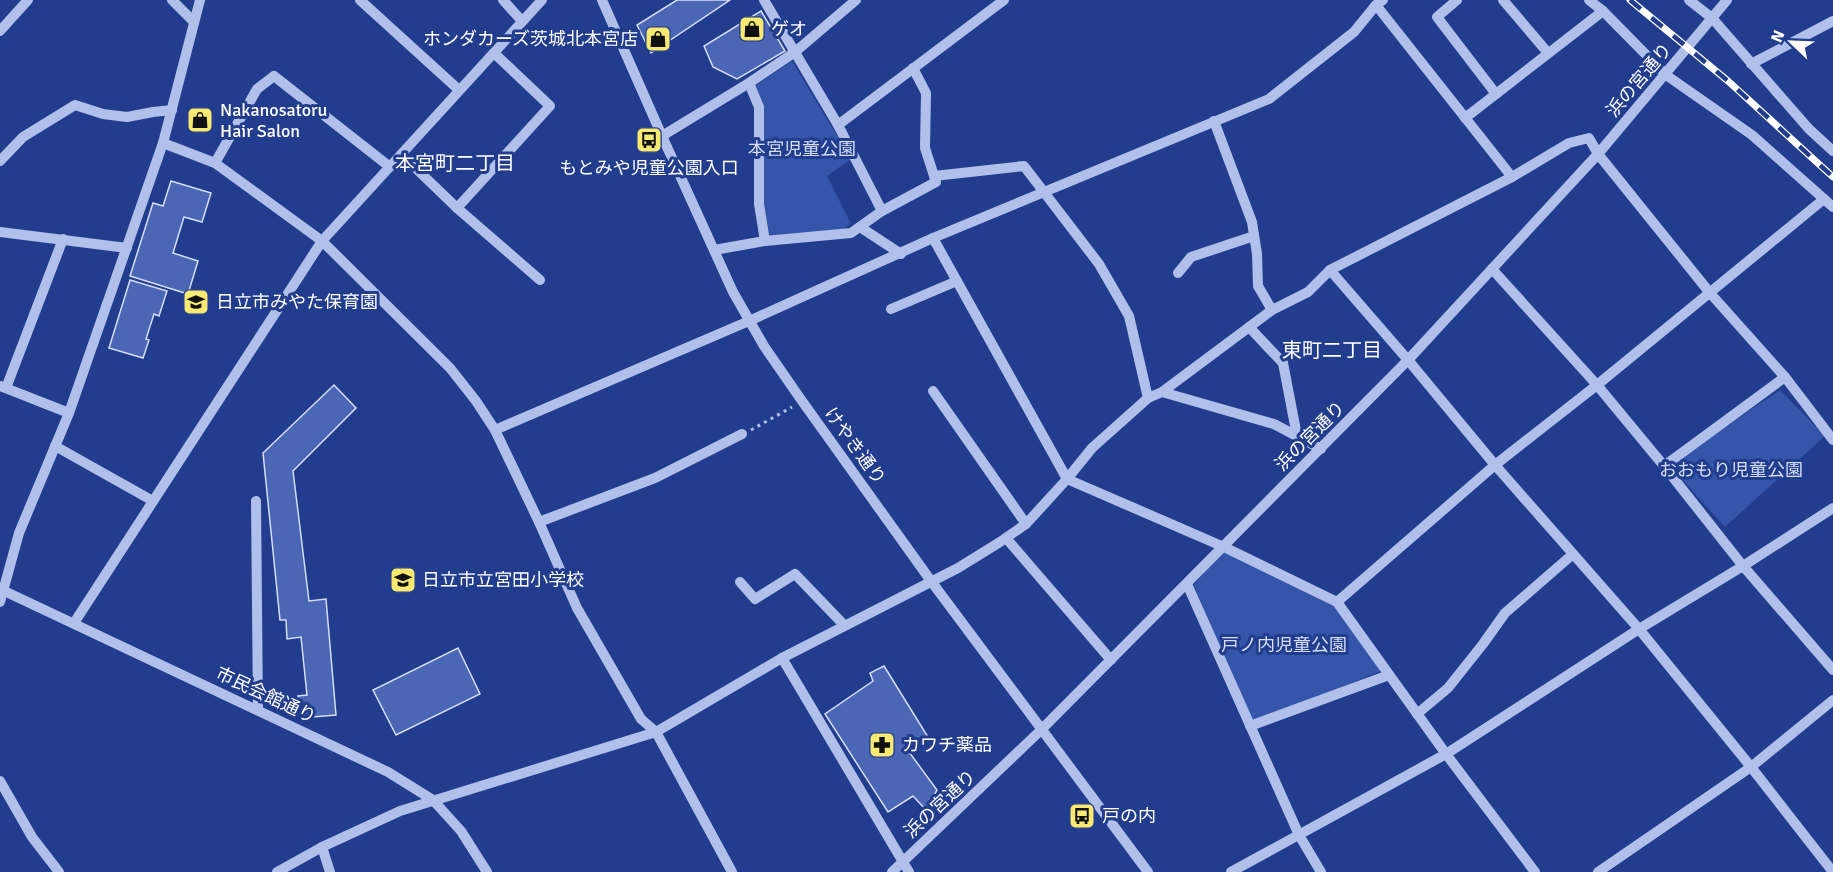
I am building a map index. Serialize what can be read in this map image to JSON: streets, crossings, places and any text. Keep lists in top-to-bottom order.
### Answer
{
  "streets": {
    "street": ["浜の宮通り", "けやき通り", "市民会館通り"]
  },
  "crossings": [
    ["浜の宮通り", "けやき通り"]
  ],
  "districts": ["本宮町二丁目", "東町二丁目"],
  "parks": ["本宮児童公園", "おおもり児童公園", "戸ノ内児童公園"],
  "places": {
    "shop": ["ゲオ", "ホンダカーズ茨城北本宮店", "Nakanosatoru Hair Salon"],
    "bus stop": ["もとみや児童公園入口", "戸の内"],
    "school or university": ["日立市みやた保育園", "日立市立宮田小学校"],
    "pharmacy": ["カワチ薬品"]
  },
  "north": "top left"
}
